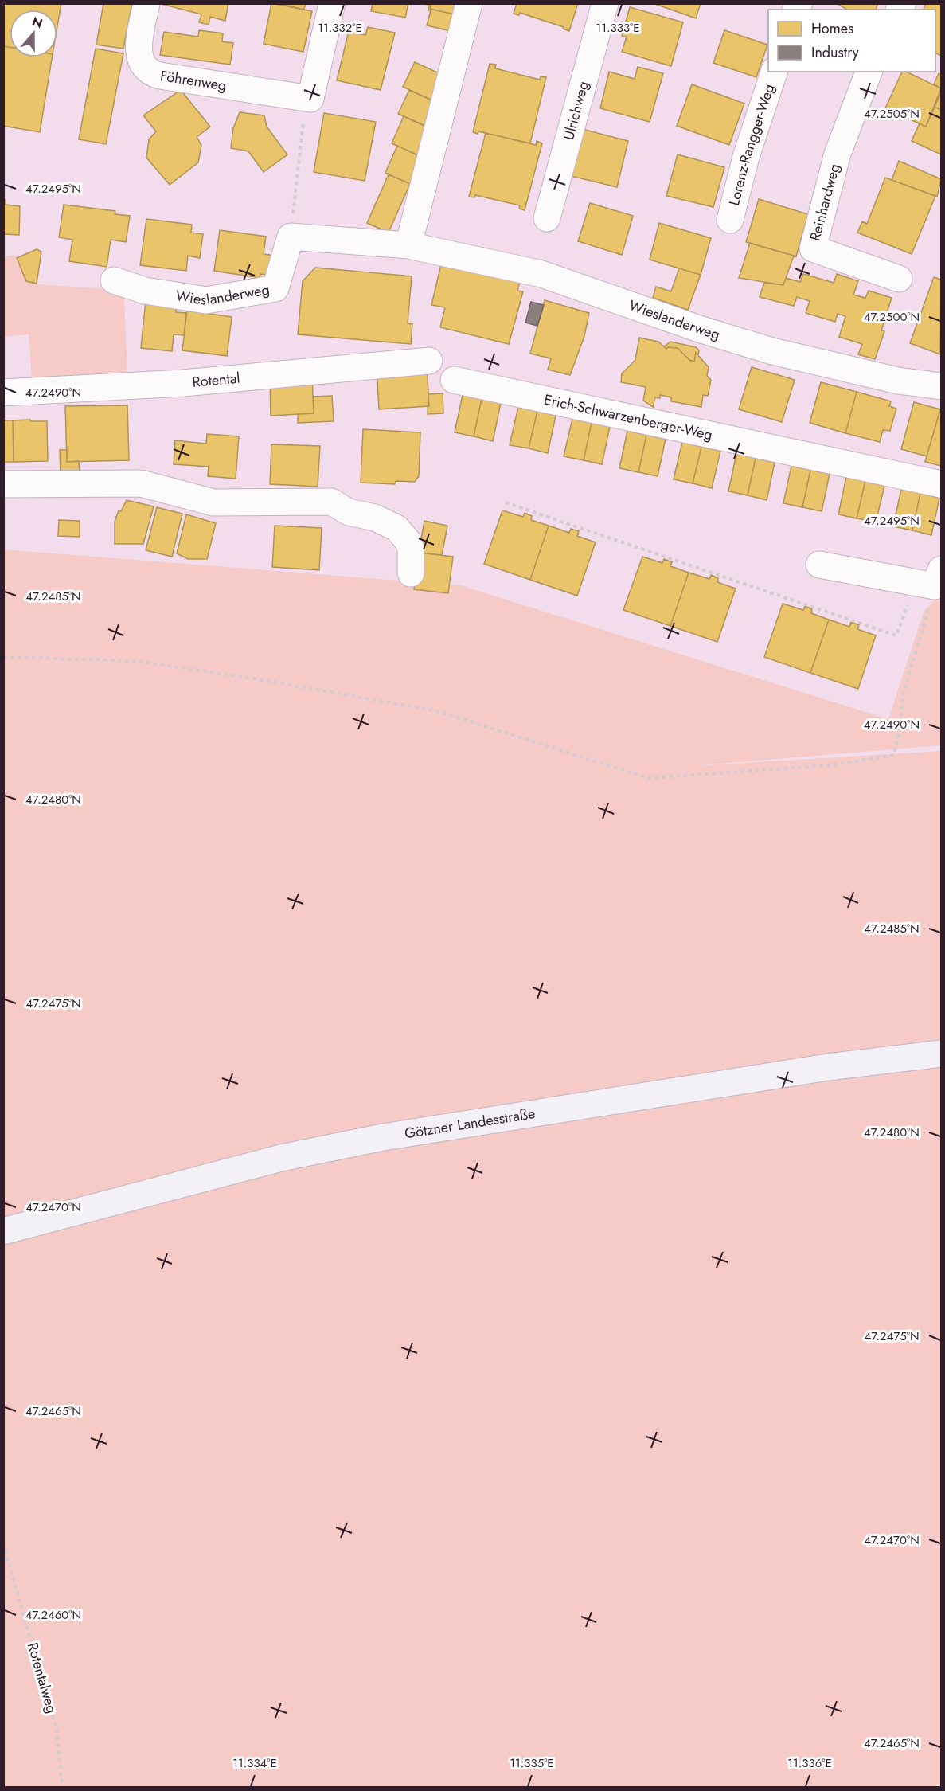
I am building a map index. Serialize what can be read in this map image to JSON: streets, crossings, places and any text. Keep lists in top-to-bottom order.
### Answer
{
  "streets": {
    "main road": ["Götzner Landesstraße"],
    "street": [
      "Föhrenweg",
      "Ulrichweg",
      "Lorenz-Rangger-Weg",
      "Reinhardweg",
      "Wieslanderweg",
      "Rotental",
      "Erich-Schwarzenberger-Weg"
    ],
    "path": ["Rotentalweg"]
  },
  "legend": ["Homes", "Industry"],
  "north": "top",
  "coordinates": [
    "11.332°E",
    "11.333°E",
    "47.2505°N",
    "47.2495°N",
    "47.2500°N",
    "47.2490°N",
    "47.2485°N",
    "47.2480°N",
    "47.2475°N",
    "47.2470°N",
    "47.2465°N",
    "47.2460°N",
    "11.334°E",
    "11.335°E",
    "11.336°E"
  ]
}
